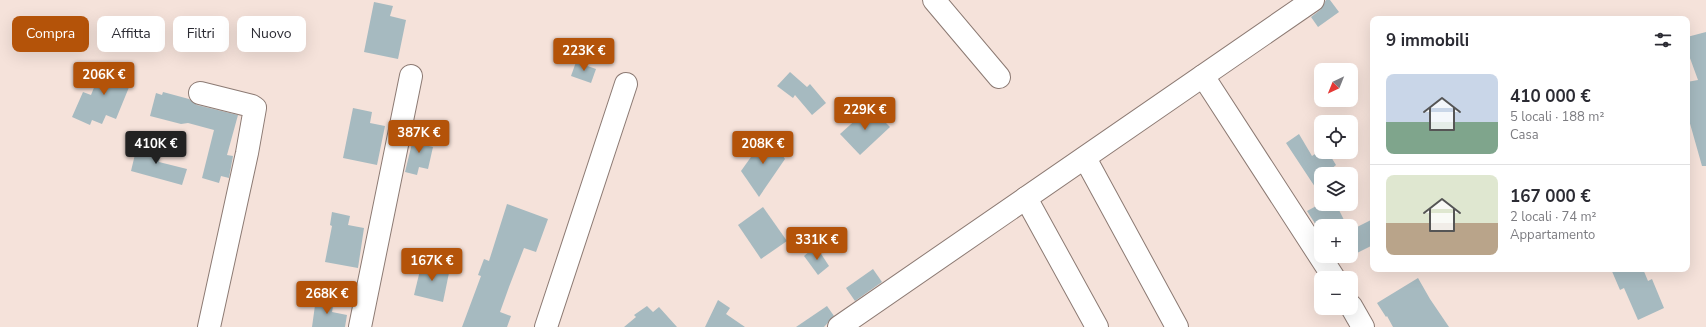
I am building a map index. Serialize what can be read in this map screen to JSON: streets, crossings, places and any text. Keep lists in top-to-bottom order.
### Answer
{
  "north": "bottom left",
  "page": {
    "chip": [
      "Compra",
      "Affitta",
      "Filtri",
      "Nuovo"
    ],
    "heading": "9 immobili",
    "price": [
      "223K €",
      "206K €",
      "229K €",
      "387K €",
      "410K €",
      "208K €",
      "331K €",
      "167K €",
      "268K €"
    ],
    "map_buttons": ["+", "−"],
    "list": [
      {
        "name": "410 000 €",
        "note": "5 locali · 188 m² · Casa"
      },
      {
        "name": "167 000 €",
        "note": "2 locali · 74 m² · Appartamento"
      }
    ]
  }
}
